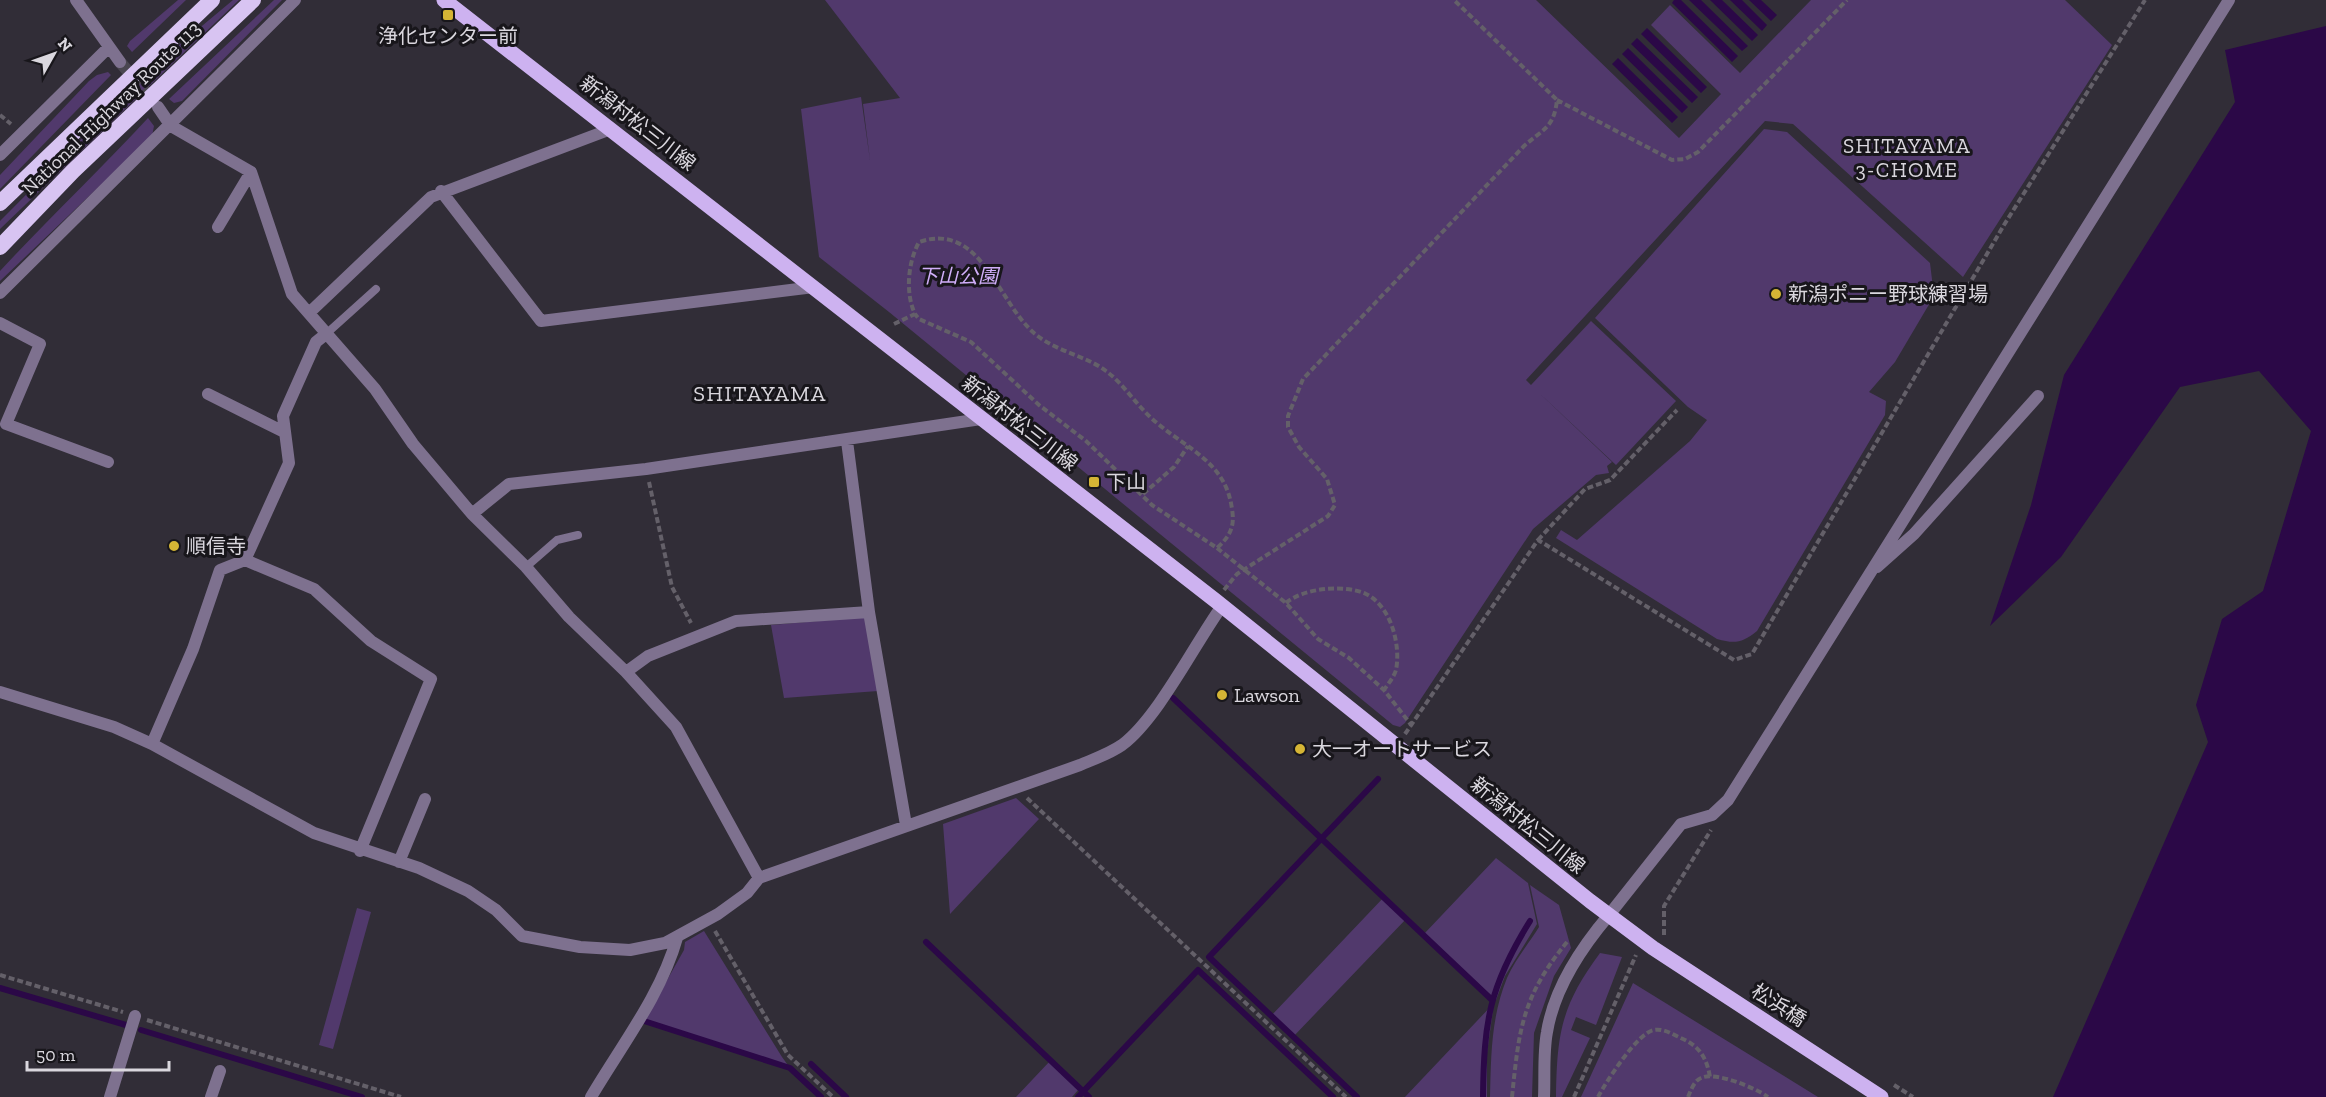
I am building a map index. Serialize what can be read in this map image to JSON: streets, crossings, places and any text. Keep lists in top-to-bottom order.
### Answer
{
  "streets": {
    "highway": ["National Highway Route 113"],
    "main road": ["新潟村松三川線", "松浜橋"]
  },
  "crossings": [
    ["新潟村松三川線", "松浜橋"]
  ],
  "districts": ["SHITAYAMA 3-CHOME", "SHITAYAMA"],
  "parks": ["下山公園"],
  "places": {
    "transit": ["浄化センター前", "下山"],
    "other": [
      "新潟ポニー野球練習場",
      "順信寺",
      "Lawson",
      "大一オートサービス"
    ]
  },
  "scale_bar": "50 m",
  "north": "top right"
}
